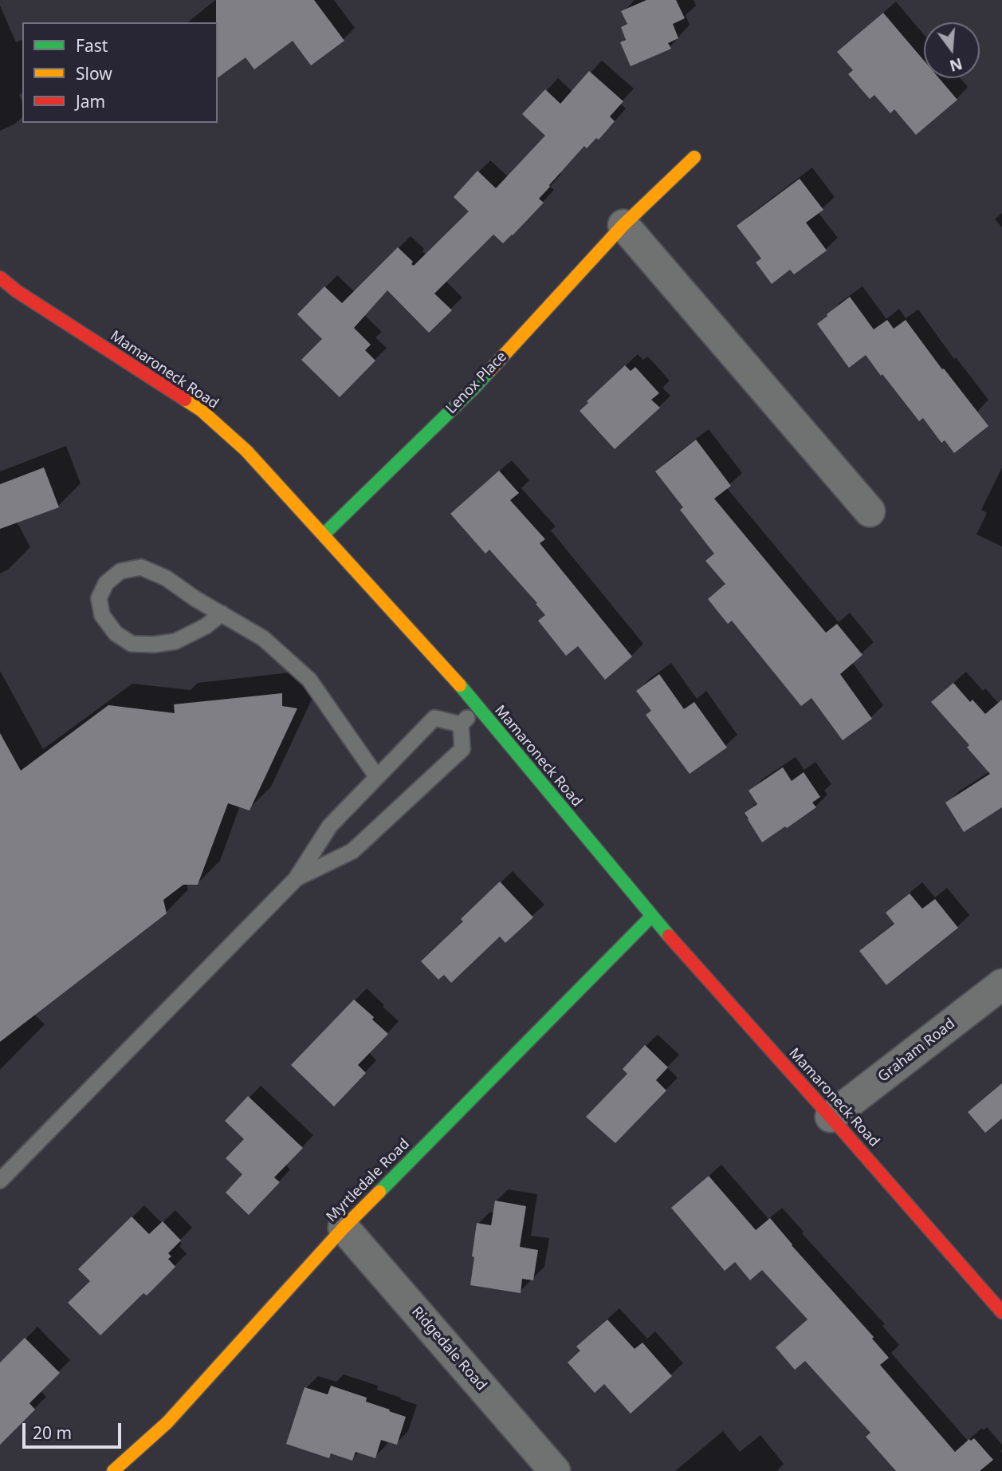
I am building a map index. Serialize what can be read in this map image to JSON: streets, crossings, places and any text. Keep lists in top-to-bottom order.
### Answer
{
  "streets": {
    "street": [
      "Mamaroneck Road",
      "Lenox Place",
      "Graham Road",
      "Myrtledale Road",
      "Ridgedale Road"
    ]
  },
  "crossings": [
    ["Mamaroneck Road", "Lenox Place"],
    ["Mamaroneck Road", "Graham Road"],
    ["Mamaroneck Road", "Myrtledale Road"],
    ["Myrtledale Road", "Ridgedale Road"]
  ],
  "legend": ["Fast", "Slow", "Jam"],
  "scale_bar": "20 m",
  "north": "bottom"
}
